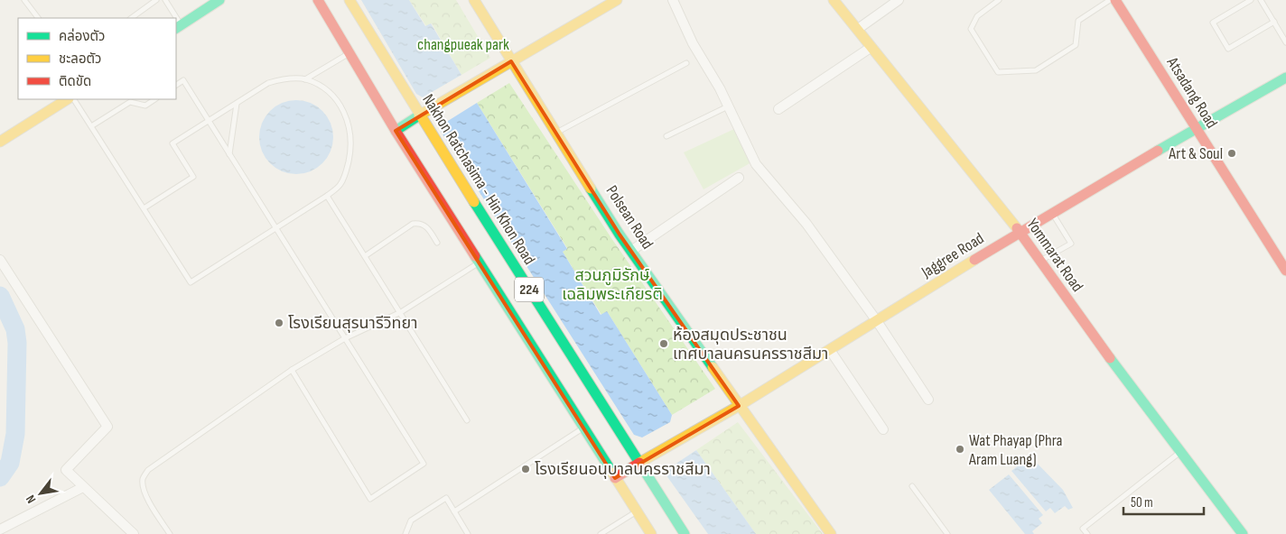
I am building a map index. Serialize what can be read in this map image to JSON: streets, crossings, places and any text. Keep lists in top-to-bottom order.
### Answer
{
  "streets": {
    "street": [
      "Atsadang Road",
      "Nakhon Ratchasima - Hin Khon Road",
      "Polsean Road",
      "Jaggree Road",
      "Yommarat Road",
      "224"
    ]
  },
  "crossings": [
    ["Atsadang Road", "Jaggree Road"],
    ["Nakhon Ratchasima - Hin Khon Road", "Jaggree Road"],
    ["Polsean Road", "Jaggree Road"],
    ["Jaggree Road", "Yommarat Road"],
    ["Jaggree Road", "224"]
  ],
  "parks": ["changpueak park", "สวนภูมิรักษ์ เฉลิมพระเกียรติ"],
  "places": [
    "Art & Soul",
    "โรงเรียนสุรนารีวิทยา",
    "ห้องสมุดประชาชน เทศบาลนครนครราชสีมา",
    "Wat Phayap (Phra Aram Luang)",
    "โรงเรียนอนุบาลนครราชสีมา"
  ],
  "legend": ["คล่องตัว", "ชะลอตัว", "ติดขัด"],
  "scale_bar": "50 m",
  "north": "bottom left"
}
